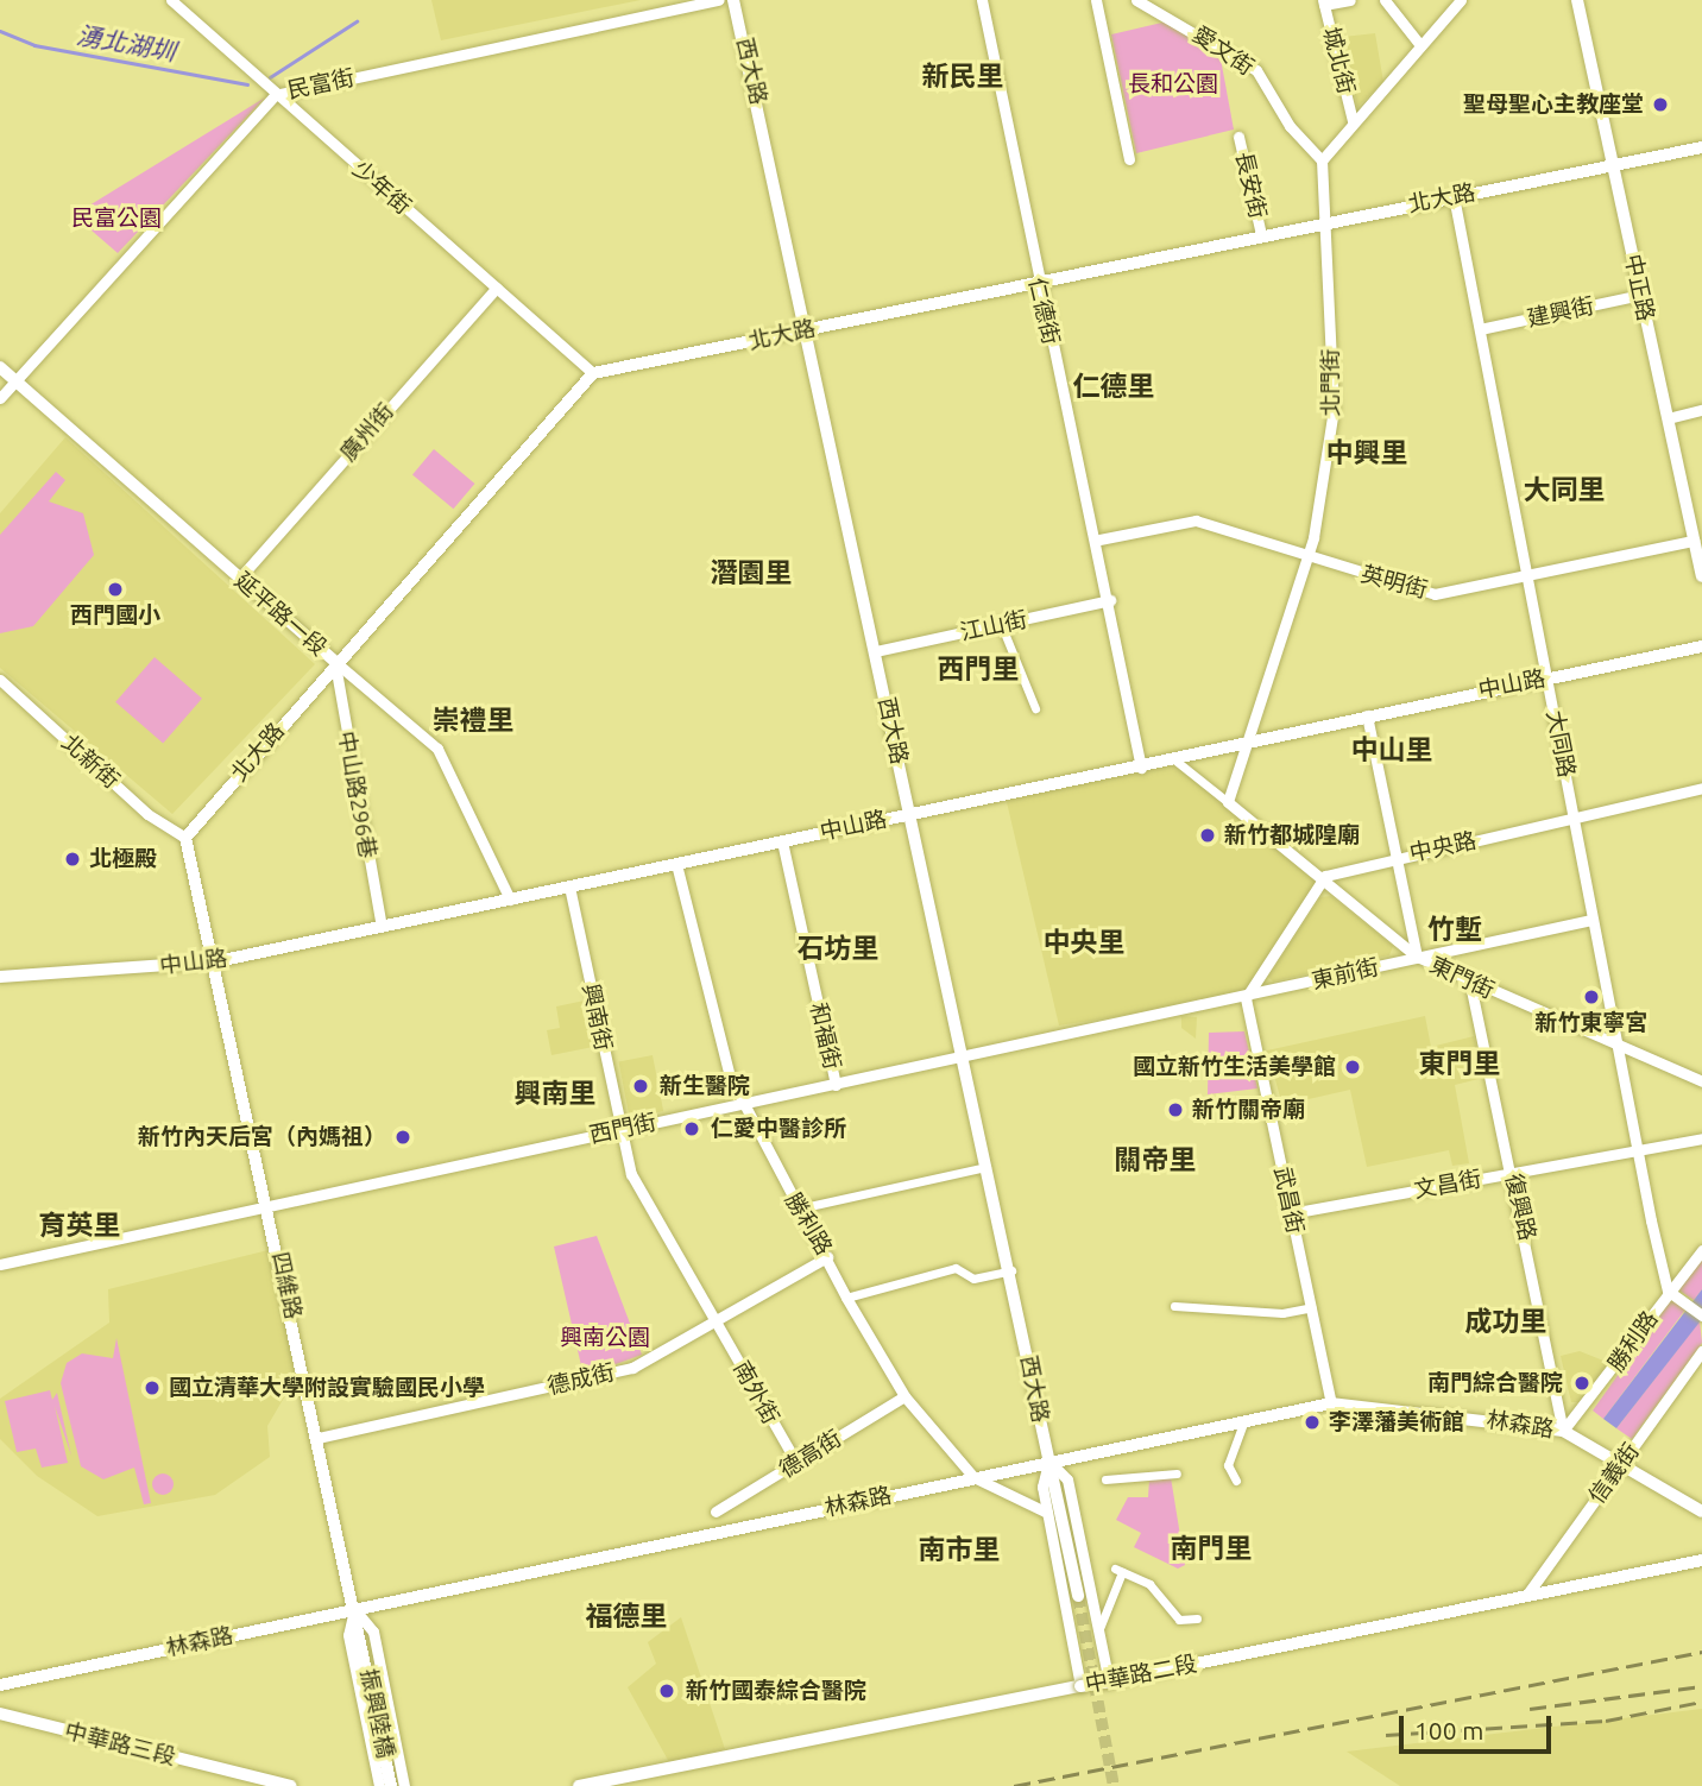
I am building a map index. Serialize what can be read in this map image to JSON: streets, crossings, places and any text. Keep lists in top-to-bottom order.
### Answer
{
  "streets": {
    "street": [
      "愛文街",
      "城北街",
      "西大路",
      "民富街",
      "長安街",
      "少年街",
      "北大路",
      "中正路",
      "仁德街",
      "建興街",
      "北門街",
      "廣州街",
      "英明街",
      "延平路一段",
      "江山街",
      "中山路",
      "大同路",
      "北新街",
      "中山路296巷",
      "中央路",
      "東前街",
      "東門街",
      "興南街",
      "和福街",
      "西門街",
      "文昌街",
      "武昌街",
      "復興路",
      "勝利路",
      "四維路",
      "德成街",
      "南外街",
      "林森路",
      "德高街",
      "信義街",
      "中華路二段",
      "振興陸橋",
      "中華路三段"
    ]
  },
  "crossings": [
    ["愛文街", "北門街"],
    ["西大路", "北大路"],
    ["西大路", "江山街"],
    ["西大路", "中山路"],
    ["西大路", "西門街"],
    ["西大路", "勝利路"],
    ["西大路", "林森路"],
    ["西大路", "中華路二段"],
    ["民富街", "少年街"],
    ["民富街", "延平路一段"],
    ["長安街", "北大路"],
    ["少年街", "北大路"],
    ["少年街", "廣州街"],
    ["北大路", "中正路"],
    ["北大路", "仁德街"],
    ["北大路", "北門街"],
    ["北大路", "延平路一段"],
    ["北大路", "大同路"],
    ["北大路", "北新街"],
    ["北大路", "中山路296巷"],
    ["中正路", "建興街"],
    ["中正路", "英明街"],
    ["仁德街", "英明街"],
    ["仁德街", "江山街"],
    ["仁德街", "中山路"],
    ["建興街", "大同路"],
    ["北門街", "英明街"],
    ["北門街", "中山路"],
    ["北門街", "東門街"],
    ["廣州街", "延平路一段"],
    ["英明街", "大同路"],
    ["延平路一段", "中山路"],
    ["延平路一段", "中山路296巷"],
    ["中山路", "大同路"],
    ["中山路", "中山路296巷"],
    ["中山路", "東門街"],
    ["中山路", "興南街"],
    ["中山路", "和福街"],
    ["中山路", "勝利路"],
    ["中山路", "四維路"],
    ["大同路", "中央路"],
    ["大同路", "東前街"],
    ["大同路", "東門街"],
    ["大同路", "文昌街"],
    ["大同路", "勝利路"],
    ["中央路", "東門街"],
    ["東前街", "東門街"],
    ["東前街", "西門街"],
    ["東前街", "武昌街"],
    ["東門街", "復興路"],
    ["興南街", "西門街"],
    ["興南街", "德成街"],
    ["興南街", "南外街"],
    ["和福街", "西門街"],
    ["西門街", "武昌街"],
    ["西門街", "勝利路"],
    ["西門街", "四維路"],
    ["文昌街", "武昌街"],
    ["文昌街", "復興路"],
    ["武昌街", "林森路"],
    ["復興路", "勝利路"],
    ["復興路", "林森路"],
    ["勝利路", "德成街"],
    ["勝利路", "林森路"],
    ["勝利路", "德高街"],
    ["四維路", "德成街"],
    ["四維路", "林森路"],
    ["四維路", "振興陸橋"],
    ["德成街", "南外街"],
    ["南外街", "德高街"],
    ["林森路", "信義街"],
    ["信義街", "中華路二段"]
  ],
  "districts": [
    "新民里",
    "仁德里",
    "中興里",
    "大同里",
    "潛園里",
    "西門里",
    "崇禮里",
    "中山里",
    "竹塹",
    "中央里",
    "石坊里",
    "東門里",
    "興南里",
    "關帝里",
    "育英里",
    "成功里",
    "南門里",
    "南市里",
    "福德里"
  ],
  "water": ["湧北湖圳"],
  "parks": ["長和公園", "民富公園", "興南公園"],
  "places": [
    "聖母聖心主教座堂",
    "西門國小",
    "新竹都城隍廟",
    "北極殿",
    "新竹東寧宮",
    "國立新竹生活美學館",
    "新生醫院",
    "新竹關帝廟",
    "仁愛中醫診所",
    "新竹內天后宮（內媽祖）",
    "南門綜合醫院",
    "國立清華大學附設實驗國民小學",
    "李澤藩美術館",
    "新竹國泰綜合醫院"
  ],
  "scale_bar": "100 m"
}
